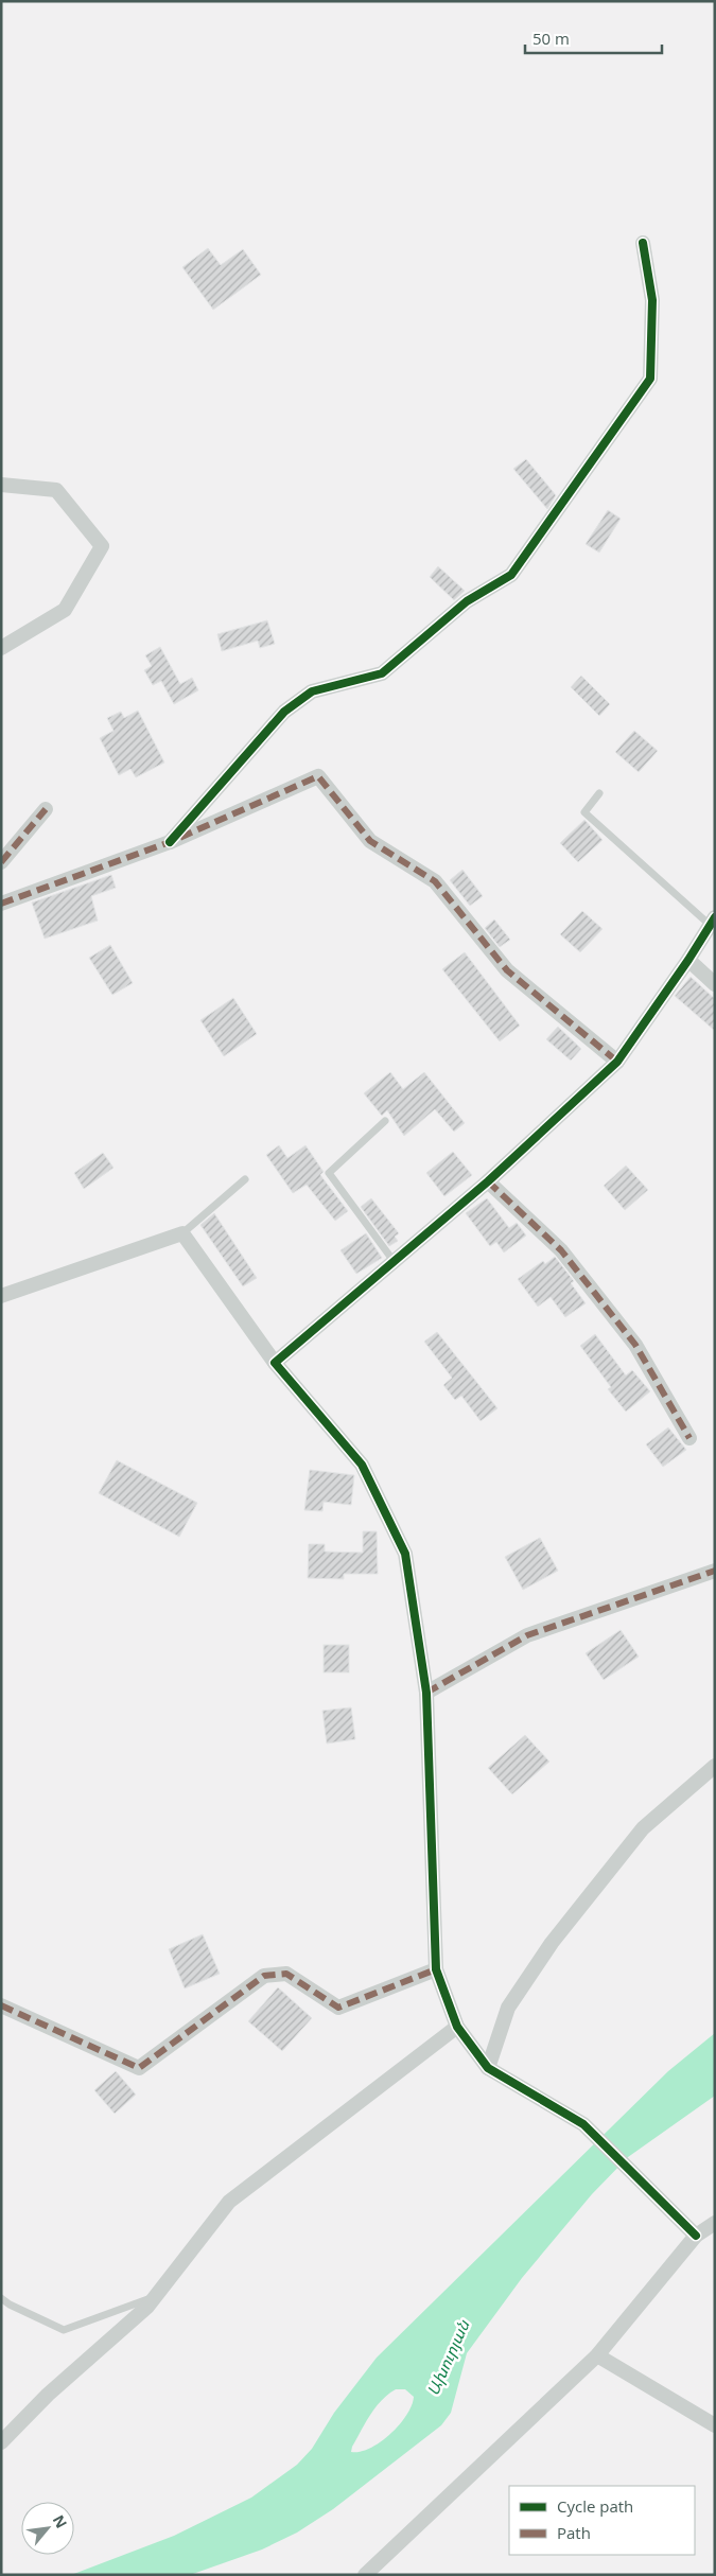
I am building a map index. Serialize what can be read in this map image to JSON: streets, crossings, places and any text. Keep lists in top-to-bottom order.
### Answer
{
  "water": ["Ախուրյան"],
  "legend": ["Cycle path", "Path"],
  "scale_bar": "50 m",
  "north": "top right"
}
